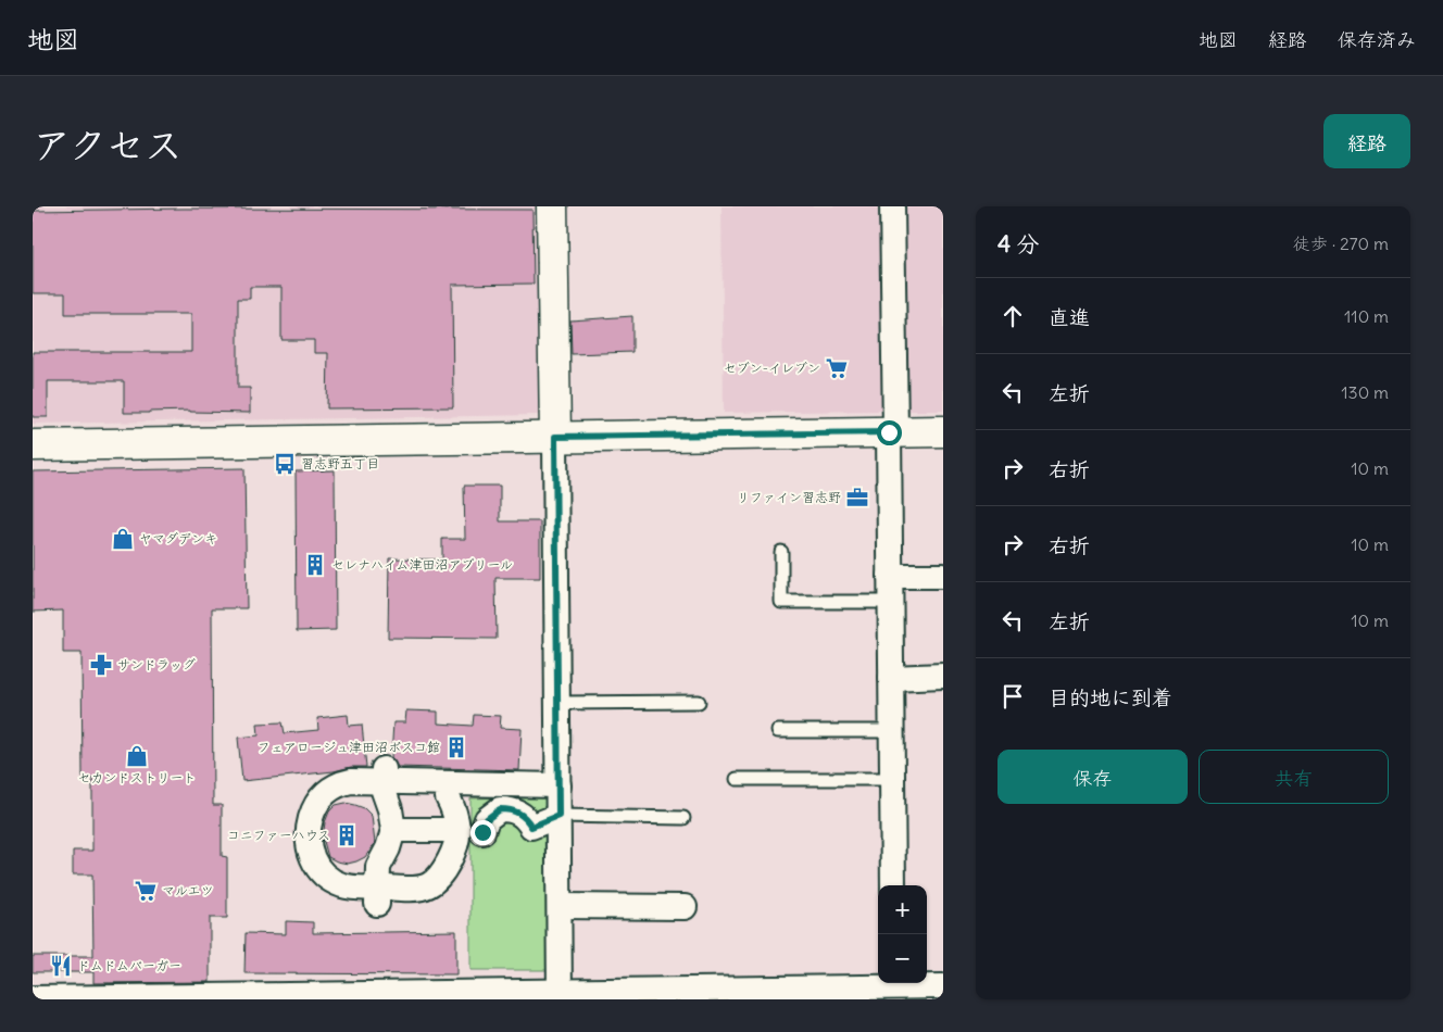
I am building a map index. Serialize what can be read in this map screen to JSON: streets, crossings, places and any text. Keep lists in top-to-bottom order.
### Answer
{
  "places": {
    "supermarket": ["セブン-イレブン", "マルエツ"],
    "bus stop": ["習志野五丁目"],
    "office": ["リファイン習志野"],
    "shop": ["ヤマダデンキ", "セカンドストリート"],
    "building": ["セレナハイム津田沼アブリール", "フェアロージュ津田沼ボスコ館", "コニファーハウス"],
    "pharmacy": ["サンドラッグ"],
    "restaurant": ["ドムドムバーガー"]
  },
  "page": {
    "header": "地図",
    "nav": ["地図", "経路", "保存済み"],
    "title": "アクセス",
    "buttons": [
      "経路",
      ["保存", "共有"]
    ],
    "heading": ["4 分", "徒歩 · 270 m"],
    "list": [
      ["直進", "110 m"],
      ["左折", "130 m"],
      ["右折", "10 m"],
      ["右折", "10 m"],
      ["左折", "10 m"],
      "目的地に到着"
    ],
    "map_buttons": ["+", "−"]
  }
}
